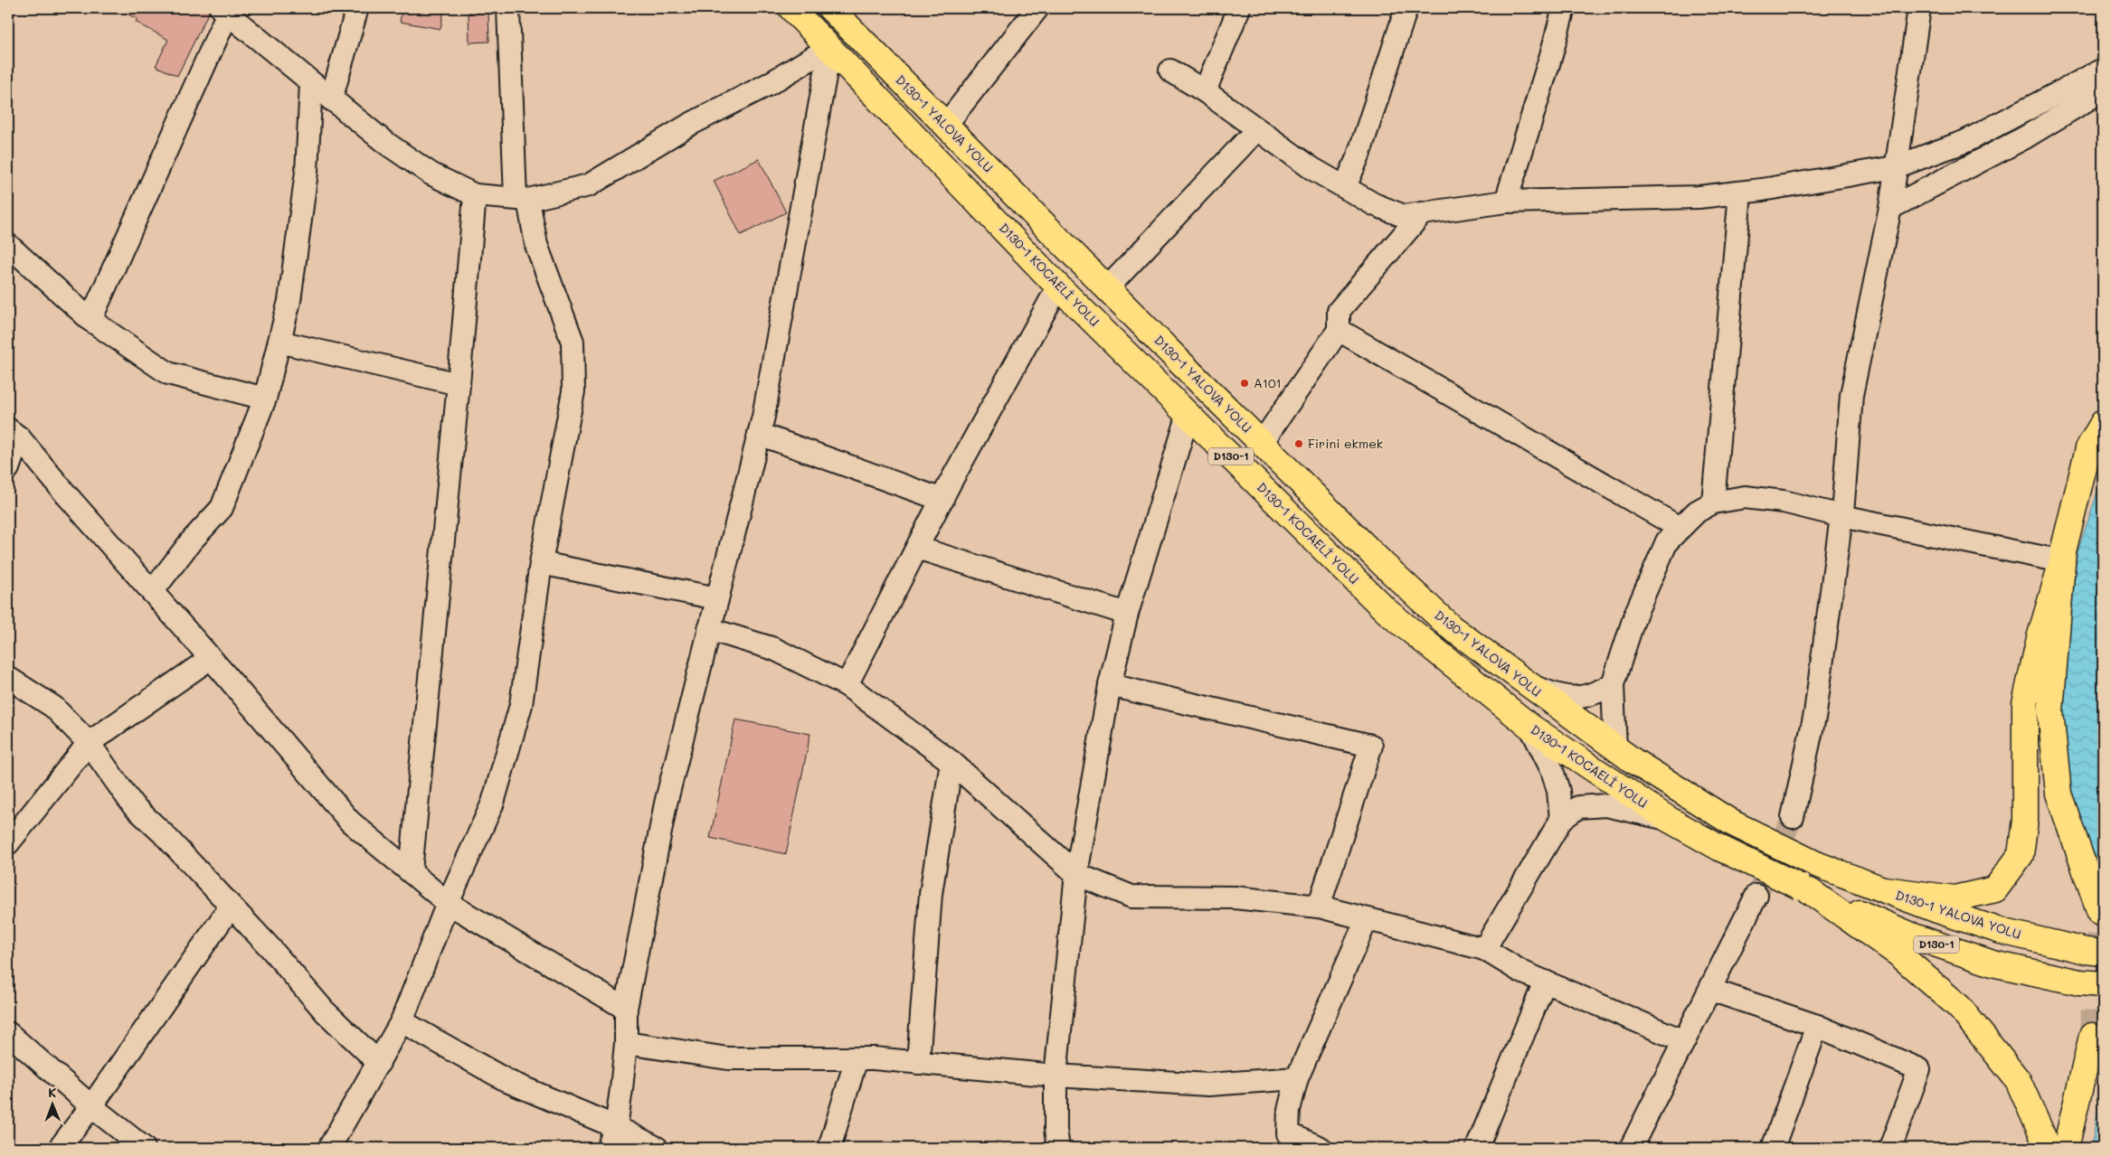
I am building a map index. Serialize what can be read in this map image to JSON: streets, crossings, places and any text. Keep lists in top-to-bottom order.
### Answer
{
  "streets": {
    "main road": ["D130-1 YALOVA YOLU", "D130-1 KOCAELİ YOLU", "D130-1"]
  },
  "crossings": [
    ["D130-1 KOCAELİ YOLU", "D130-1"]
  ],
  "places": ["A101", "Firini ekmek"],
  "north": "top"
}
